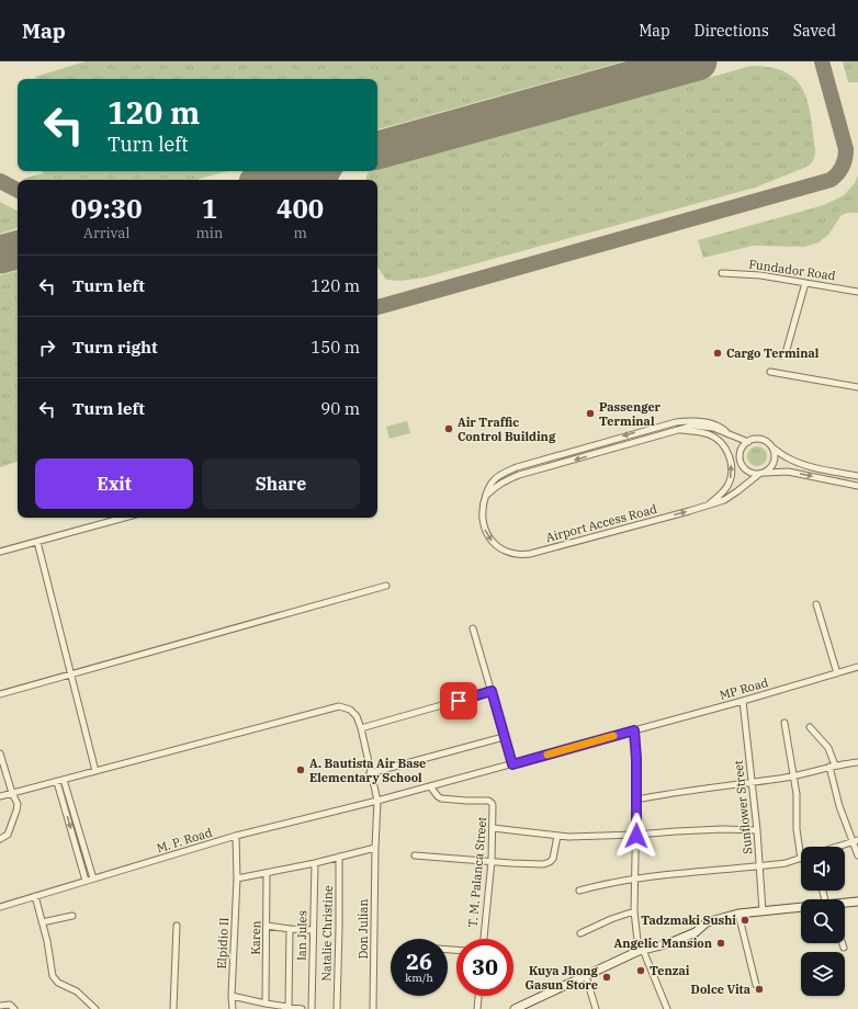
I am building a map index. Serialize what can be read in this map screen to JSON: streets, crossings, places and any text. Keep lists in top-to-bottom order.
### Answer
{
  "streets": {
    "street": [
      "Fundador Road",
      "Airport Access Road",
      "MP Road",
      "Sunflower Street",
      "M. P. Road",
      "T. M. Palanca Street",
      "Don Julian",
      "Natalie Christine",
      "Ian Jules",
      "Karen",
      "Elpidio II"
    ]
  },
  "crossings": [
    ["MP Road", "Sunflower Street"],
    ["MP Road", "M. P. Road"],
    ["M. P. Road", "T. M. Palanca Street"],
    ["M. P. Road", "Don Julian"],
    ["M. P. Road", "Elpidio II"]
  ],
  "places": [
    "Cargo Terminal",
    "Passenger Terminal",
    "Air Traffic Control Building",
    "A. Bautista Air Base Elementary School",
    "Tadzmaki Sushi",
    "Angelic Mansion",
    "Tenzai",
    "Kuya Jhong Gasun Store",
    "Dolce Vita"
  ],
  "page": {
    "header": "Map",
    "nav": ["Map", "Directions", "Saved"],
    "turn": ["120 m", "Turn left"],
    "eta": [
      "09:30",
      "Arrival",
      "1",
      "min",
      "400",
      "m"
    ],
    "list": [
      {
        "name": "Turn left",
        "value": "120 m"
      },
      {
        "name": "Turn right",
        "value": "150 m"
      },
      {
        "name": "Turn left",
        "value": "90 m"
      }
    ],
    "buttons": ["Exit", "Share"],
    "speed": "26 km/h",
    "limit": "30"
  }
}
